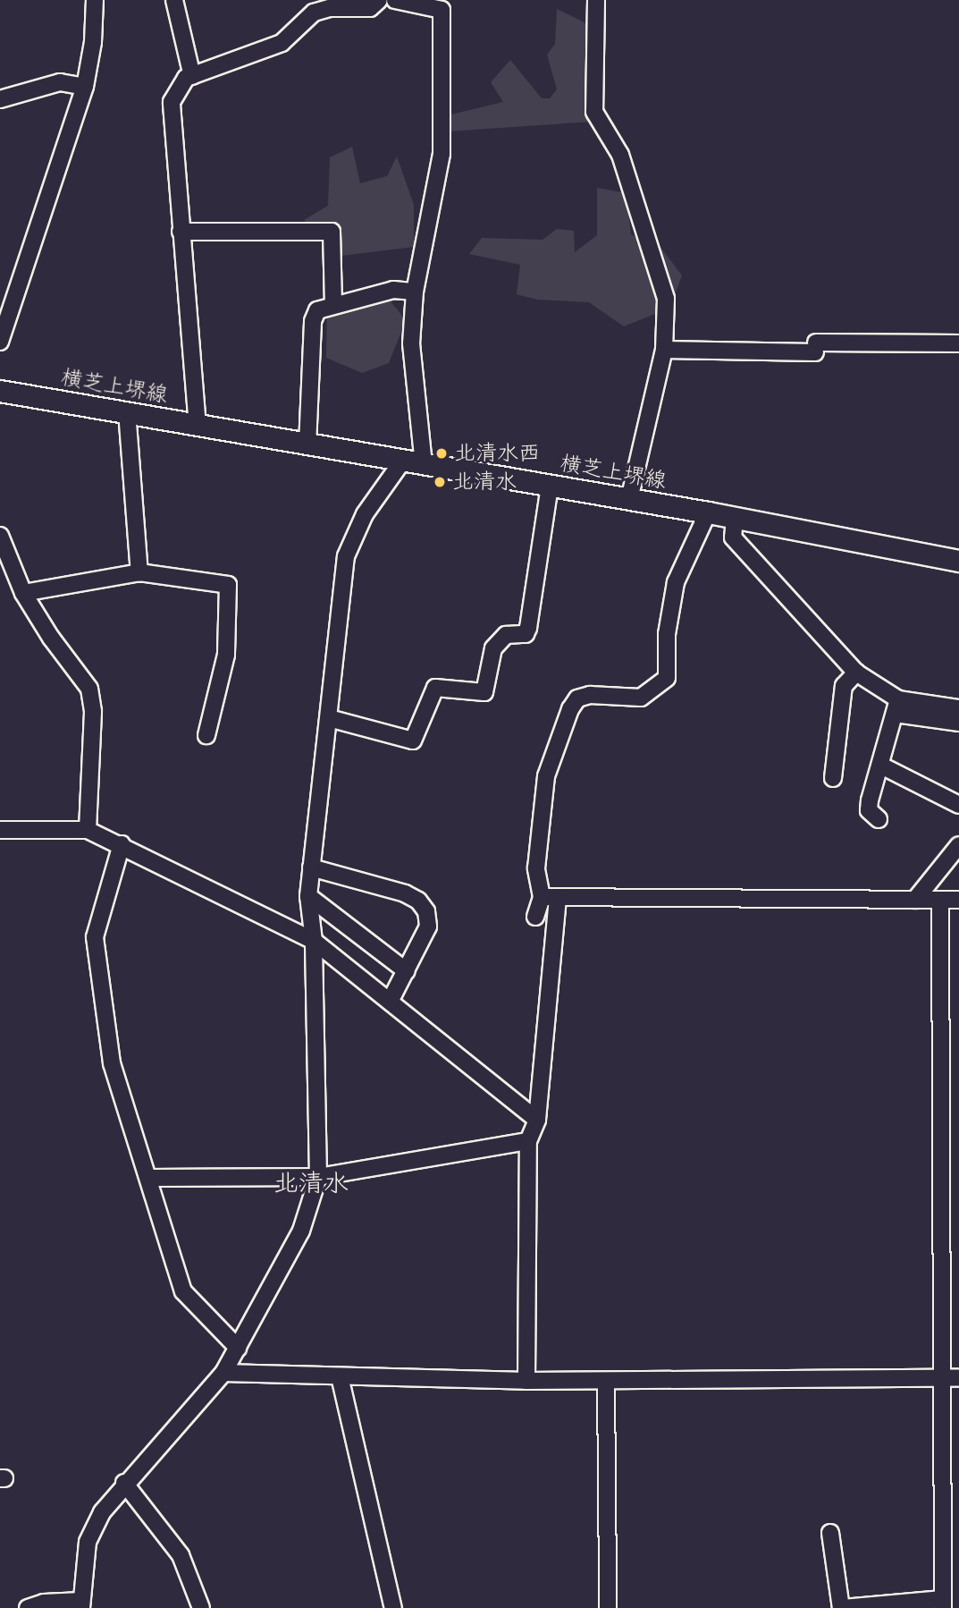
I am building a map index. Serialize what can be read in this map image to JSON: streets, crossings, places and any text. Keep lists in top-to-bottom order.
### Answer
{
  "streets": {
    "main road": ["横芝上堺線"]
  },
  "districts": ["北清水"],
  "places": ["北清水西", "北清水"]
}
